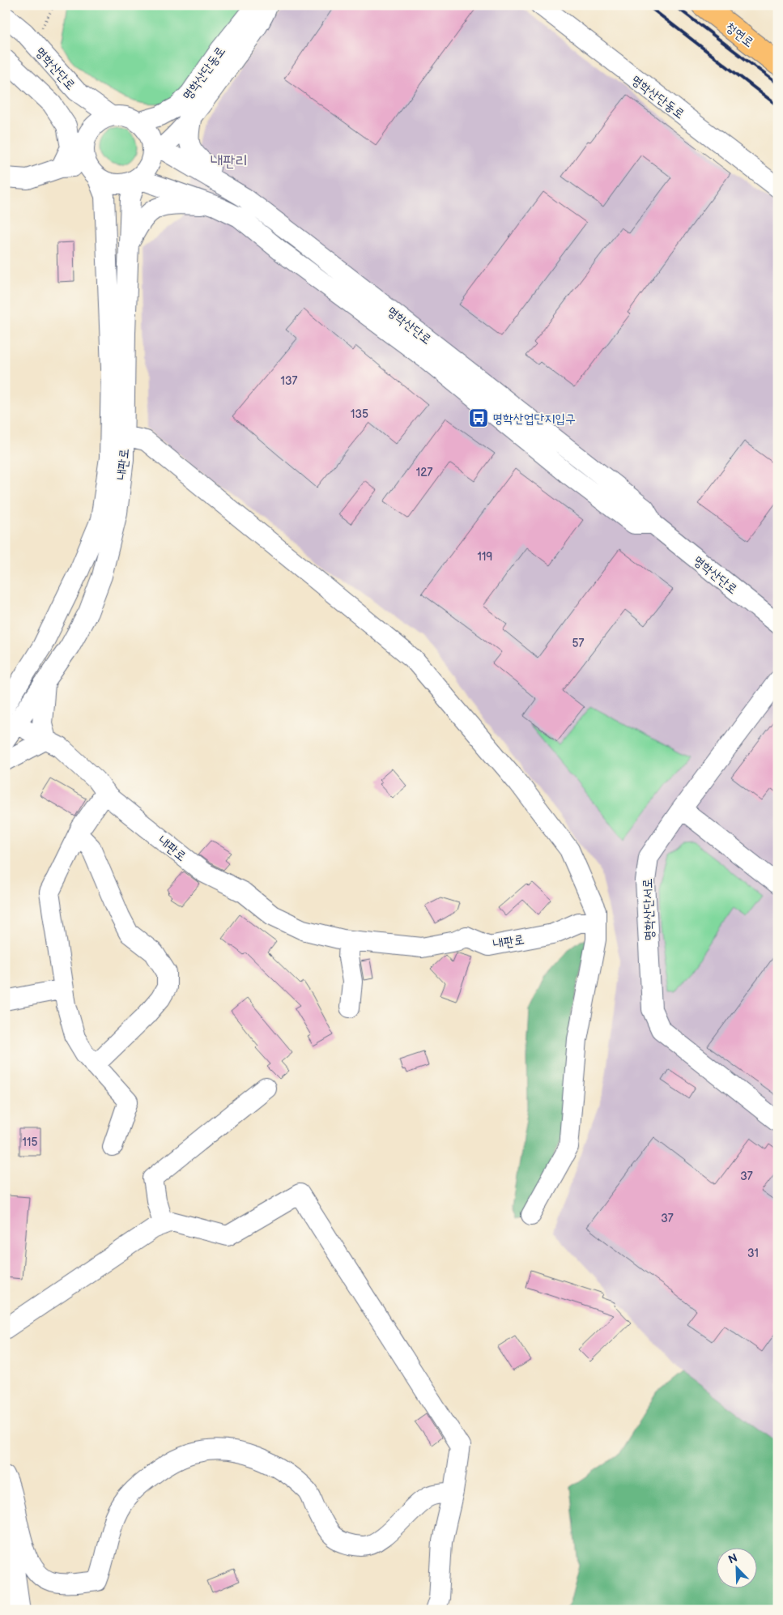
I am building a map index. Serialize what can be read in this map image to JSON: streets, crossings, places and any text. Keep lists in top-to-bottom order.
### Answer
{
  "streets": {
    "main road": ["청연로"],
    "street": [
      "명학산단로",
      "명학산단동로",
      "내판로",
      "명학산단서로"
    ]
  },
  "crossings": [
    ["명학산단로", "명학산단동로"],
    ["명학산단로", "내판로"],
    ["명학산단동로", "내판로"]
  ],
  "districts": ["내판리"],
  "places": {
    "bus stop": ["명학산업단지입구"]
  },
  "house_numbers": [
    "137",
    "135",
    "127",
    "119",
    "57",
    "115",
    "37",
    "37",
    "31"
  ],
  "north": "top left"
}
